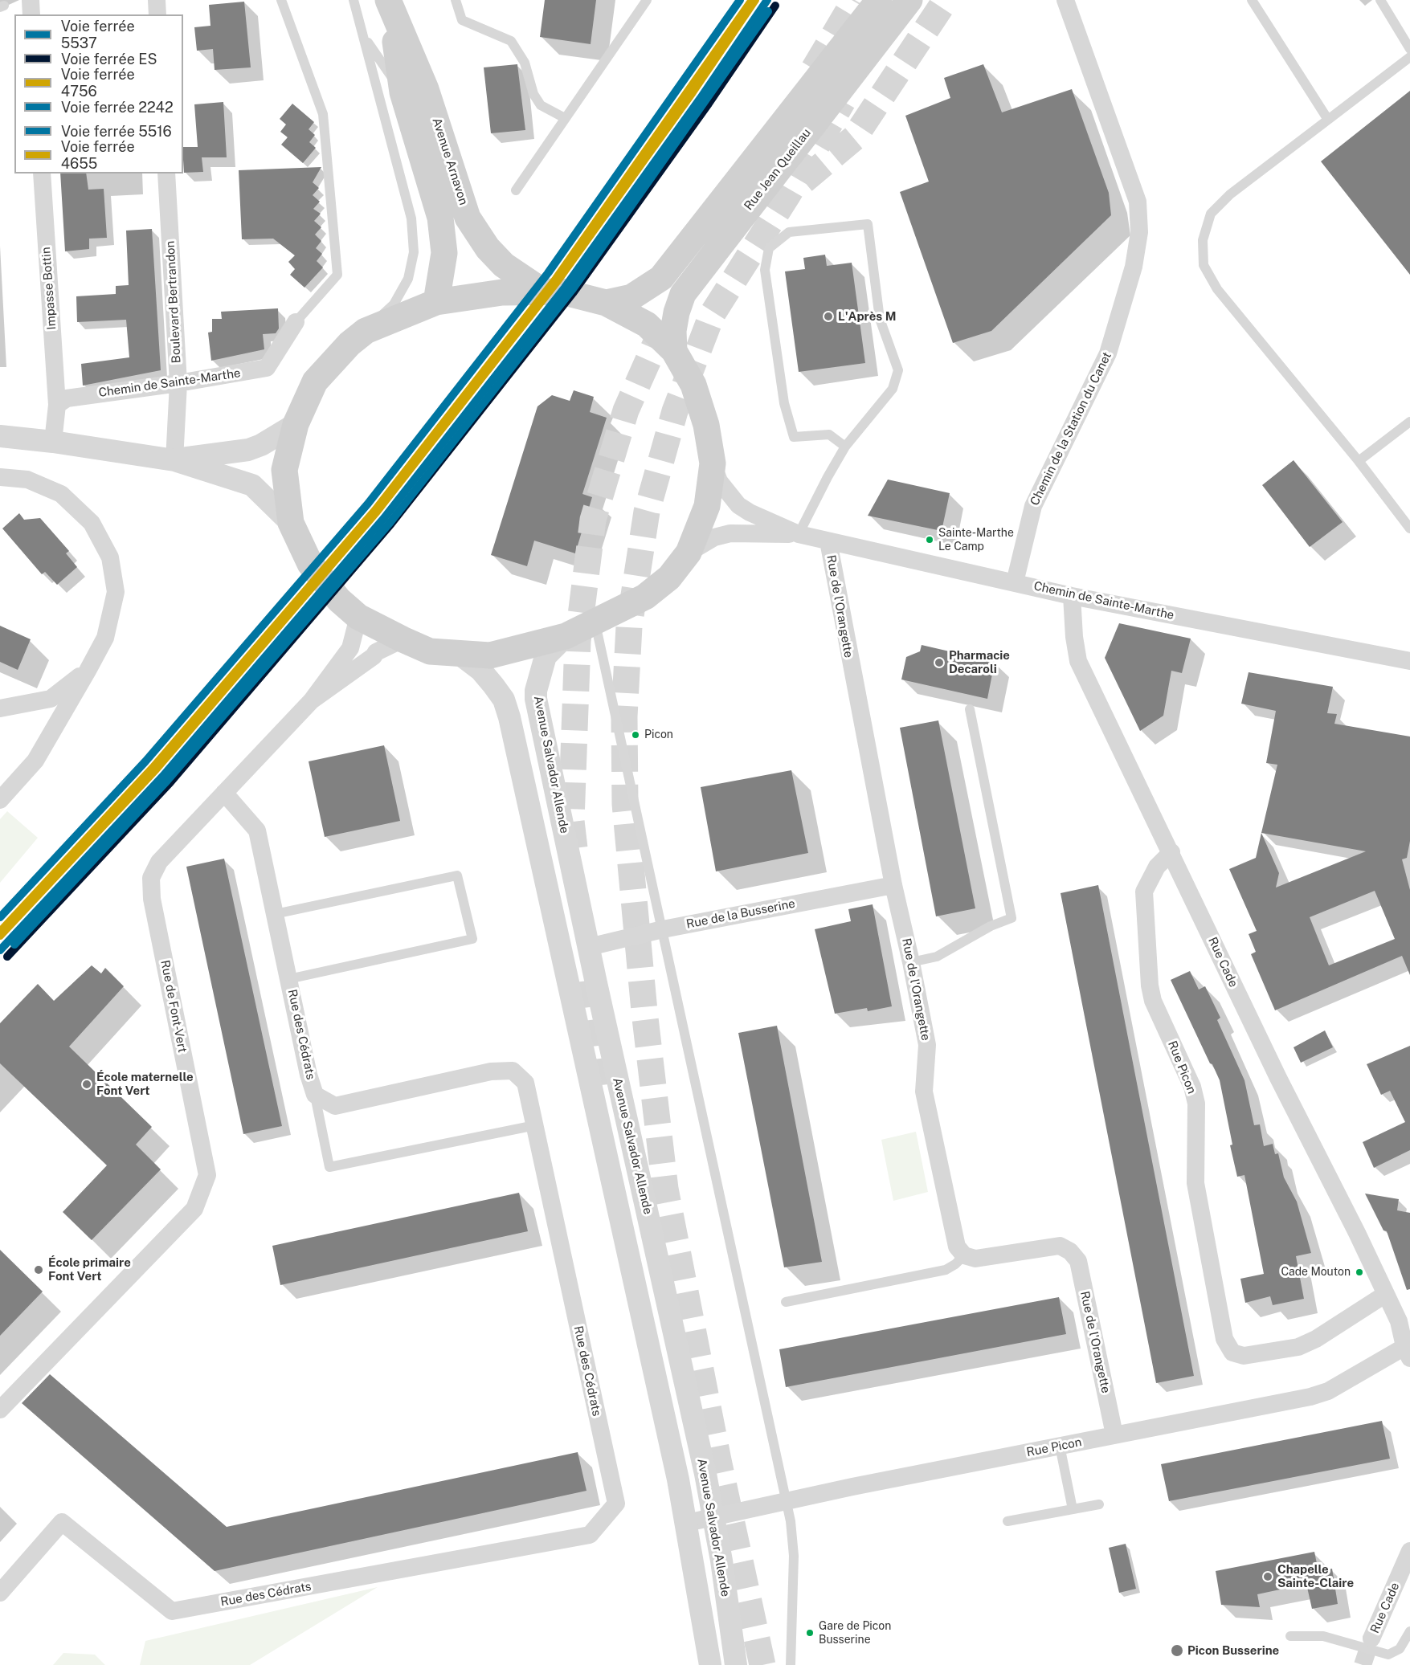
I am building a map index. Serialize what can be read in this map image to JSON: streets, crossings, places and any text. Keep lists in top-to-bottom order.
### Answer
{
  "streets": {
    "main road": ["Avenue Arnavon", "Rue Jean Queillau"],
    "street": [
      "Impasse Bottin",
      "Boulevard Bertrandon",
      "Chemin de Sainte-Marthe",
      "Chemin de la Station du Canet",
      "Rue de l'Orangette",
      "Avenue Salvador Allende",
      "Rue de la Busserine",
      "Rue Cade",
      "Rue de Font-Vert",
      "Rue des Cédrats",
      "Rue Picon"
    ]
  },
  "crossings": [
    ["Impasse Bottin", "Chemin de Sainte-Marthe"],
    ["Boulevard Bertrandon", "Chemin de Sainte-Marthe"],
    ["Chemin de Sainte-Marthe", "Chemin de la Station du Canet"],
    ["Chemin de Sainte-Marthe", "Rue de l'Orangette"],
    ["Chemin de Sainte-Marthe", "Rue Cade"],
    ["Rue de l'Orangette", "Rue de la Busserine"],
    ["Rue de l'Orangette", "Rue Picon"],
    ["Avenue Salvador Allende", "Rue de la Busserine"],
    ["Avenue Salvador Allende", "Rue Picon"],
    ["Rue Cade", "Rue Picon"],
    ["Rue de Font-Vert", "Rue des Cédrats"]
  ],
  "places": [
    "L'Après M",
    "Sainte-Marthe Le Camp",
    "Pharmacie Decaroli",
    "Picon",
    "École maternelle Font Vert",
    "École primaire Font Vert",
    "Cade Mouton",
    "Chapelle Sainte-Claire",
    "Gare de Picon Busserine",
    "Picon Busserine"
  ],
  "lines": [
    "rail line 5537",
    "rail line 4756",
    "rail line 2242",
    "rail line 4655",
    "rail line ES",
    "rail line 5516"
  ],
  "legend": [
    "Voie ferrée 5537",
    "Voie ferrée ES",
    "Voie ferrée 4756",
    "Voie ferrée 2242",
    "Voie ferrée 5516",
    "Voie ferrée 4655"
  ]
}
